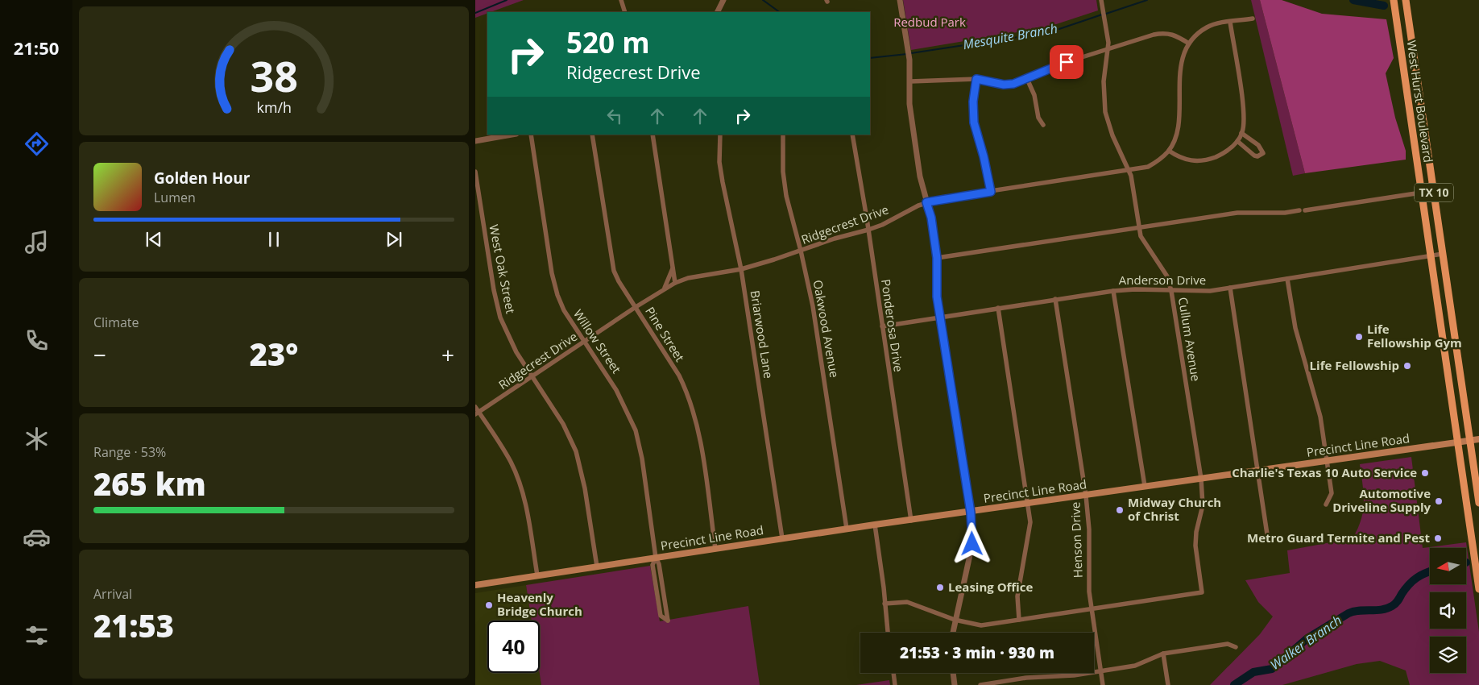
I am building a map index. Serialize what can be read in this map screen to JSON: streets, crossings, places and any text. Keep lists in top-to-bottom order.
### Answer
{
  "streets": {
    "main road": ["West Hurst Boulevard", "TX 10", "Precinct Line Road"],
    "street": [
      "Ridgecrest Drive",
      "West Oak Street",
      "Anderson Drive",
      "Ponderosa Drive",
      "Oakwood Avenue",
      "Pine Street",
      "Briarwood Lane",
      "Cullum Avenue",
      "Willow Street",
      "Henson Drive"
    ]
  },
  "crossings": [
    ["West Hurst Boulevard", "Anderson Drive"],
    ["West Hurst Boulevard", "Precinct Line Road"],
    ["Ridgecrest Drive", "West Oak Street"],
    ["Ridgecrest Drive", "Ponderosa Drive"],
    ["Ridgecrest Drive", "Oakwood Avenue"],
    ["Ridgecrest Drive", "Pine Street"],
    ["Ridgecrest Drive", "Briarwood Lane"],
    ["Ridgecrest Drive", "Cullum Avenue"],
    ["Ridgecrest Drive", "Willow Street"],
    ["West Oak Street", "Precinct Line Road"],
    ["Anderson Drive", "Ponderosa Drive"],
    ["Anderson Drive", "Cullum Avenue"],
    ["Anderson Drive", "Henson Drive"],
    ["Ponderosa Drive", "Precinct Line Road"],
    ["Oakwood Avenue", "Precinct Line Road"],
    ["Pine Street", "Precinct Line Road"],
    ["Briarwood Lane", "Precinct Line Road"],
    ["Cullum Avenue", "Precinct Line Road"],
    ["Cullum Avenue", "Henson Drive"],
    ["Willow Street", "Precinct Line Road"],
    ["Precinct Line Road", "Henson Drive"]
  ],
  "water": ["Mesquite Branch", "Walker Branch"],
  "parks": ["Redbud Park"],
  "places": [
    "Life Fellowship Gym",
    "Life Fellowship",
    "Charlie's Texas 10 Auto Service",
    "Automotive Driveline Supply",
    "Midway Church of Christ",
    "Metro Guard Termite and Pest",
    "Leasing Office",
    "Heavenly Bridge Church"
  ],
  "north": "left",
  "page": {
    "tabs": "21:50",
    "turn": ["520 m", "Ridgecrest Drive"],
    "song": ["Golden Hour", "Lumen"],
    "tile": [
      "Climate",
      ["Range · 53%", "265 km"],
      ["Arrival", "21:53"]
    ],
    "heat": ["−", "23°", "+"],
    "limit": "40",
    "trip": "21:53 · 3 min · 930 m",
    "gauge": ["38", "km/h"]
  }
}
